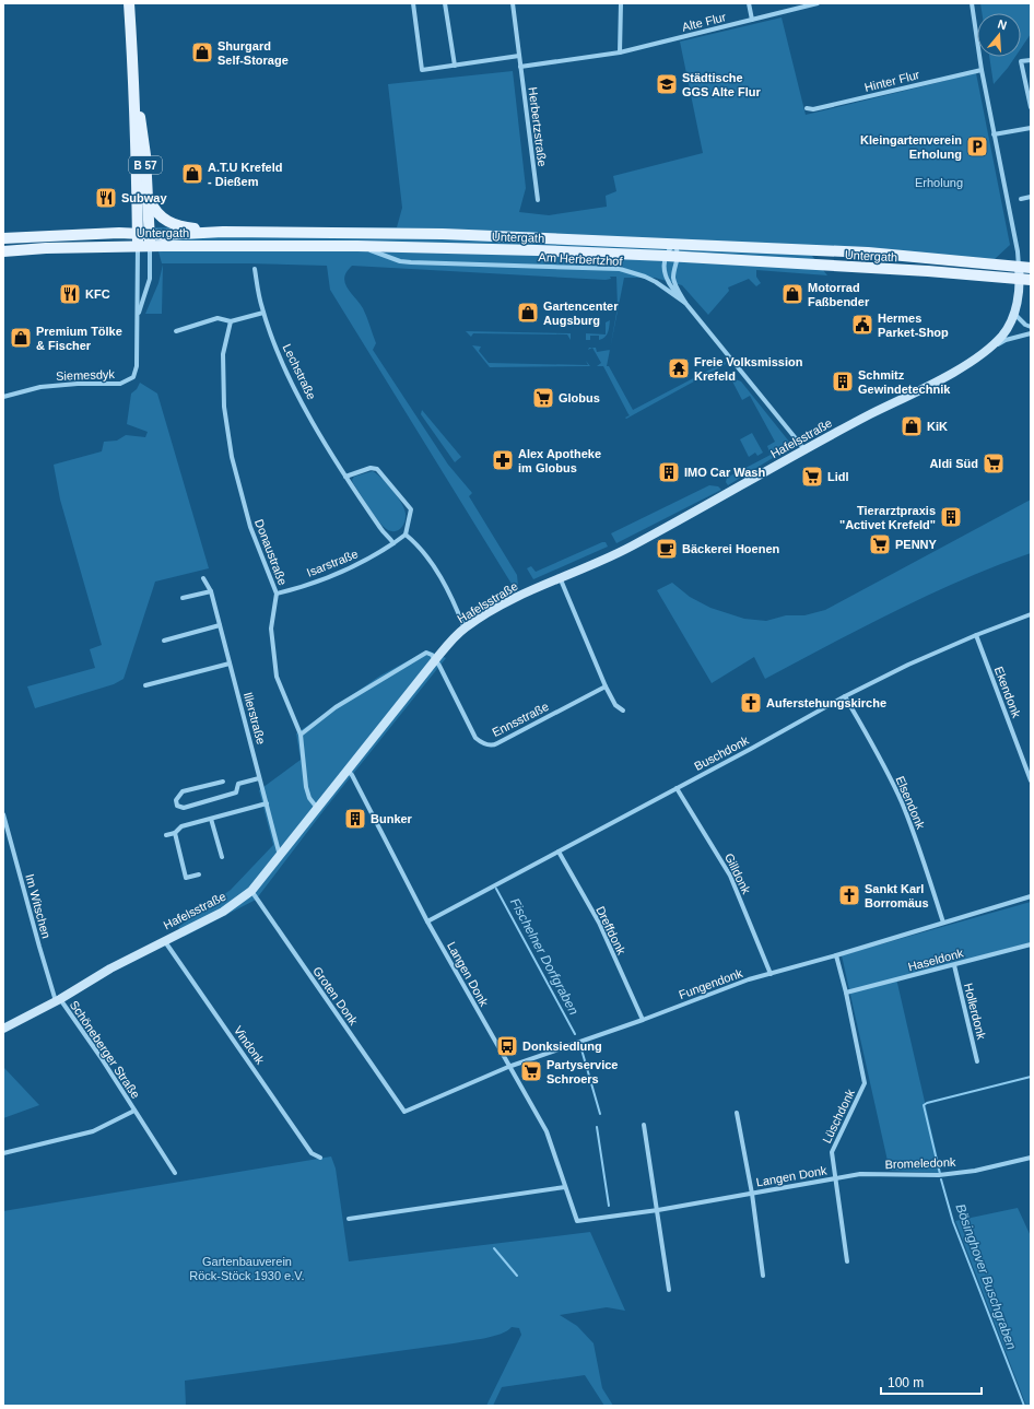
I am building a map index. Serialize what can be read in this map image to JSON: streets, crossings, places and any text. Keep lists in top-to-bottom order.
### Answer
{
  "streets": {
    "main road": ["B 57", "Untergath", "Hafelsstraße"],
    "street": [
      "Alte Flur",
      "Hinter Flur",
      "Herbertzstraße",
      "Am Herbertzhof",
      "Lechstraße",
      "Siemesdyk",
      "Donaustraße",
      "Isarstraße",
      "Ekendonk",
      "Illerstraße",
      "Ennsstraße",
      "Buschdonk",
      "Elsendonk",
      "Gilldonk",
      "Im Witschen",
      "Dreffdonk",
      "Haseldonk",
      "Langen Donk",
      "Fungendonk",
      "Groten Donk",
      "Hollerdonk",
      "Vindonk",
      "Schöneberger Straße",
      "Lüschdonk",
      "Bromeledonk"
    ]
  },
  "crossings": [
    ["Alte Flur", "Herbertzstraße"],
    ["B 57", "Untergath"],
    ["B 57", "Siemesdyk"],
    ["Untergath", "Am Herbertzhof"],
    ["Untergath", "Siemesdyk"],
    ["Untergath", "Hafelsstraße"],
    ["Am Herbertzhof", "Hafelsstraße"],
    ["Lechstraße", "Isarstraße"],
    ["Hafelsstraße", "Donaustraße"],
    ["Hafelsstraße", "Illerstraße"],
    ["Hafelsstraße", "Ennsstraße"],
    ["Hafelsstraße", "Im Witschen"],
    ["Hafelsstraße", "Langen Donk"],
    ["Hafelsstraße", "Groten Donk"],
    ["Hafelsstraße", "Vindonk"],
    ["Hafelsstraße", "Schöneberger Straße"],
    ["Donaustraße", "Isarstraße"],
    ["Ekendonk", "Buschdonk"],
    ["Buschdonk", "Elsendonk"],
    ["Buschdonk", "Gilldonk"],
    ["Buschdonk", "Dreffdonk"],
    ["Buschdonk", "Langen Donk"],
    ["Elsendonk", "Fungendonk"],
    ["Gilldonk", "Fungendonk"],
    ["Im Witschen", "Schöneberger Straße"],
    ["Dreffdonk", "Fungendonk"],
    ["Haseldonk", "Hollerdonk"],
    ["Haseldonk", "Lüschdonk"],
    ["Langen Donk", "Fungendonk"],
    ["Langen Donk", "Lüschdonk"],
    ["Langen Donk", "Bromeledonk"],
    ["Fungendonk", "Groten Donk"],
    ["Fungendonk", "Lüschdonk"],
    ["Lüschdonk", "Bromeledonk"]
  ],
  "water": ["Fischelner Dorfgraben", "Bösinghover Buschgraben"],
  "parks": ["Erholung", "Gartenbauverein Röck-Stöck 1930 e.V."],
  "places": {
    "shop": [
      "Shurgard Self-Storage",
      "A.T.U Krefeld - Dießem",
      "Motorrad Faßbender",
      "Gartencenter Augsburg",
      "Premium Tölke & Fischer",
      "KiK"
    ],
    "school or university": ["Städtische GGS Alte Flur"],
    "parking": ["Kleingartenverein Erholung"],
    "restaurant": ["Subway", "KFC"],
    "public building": ["Hermes Parket-Shop"],
    "temple": ["Freie Volksmission Krefeld"],
    "building": [
      "Schmitz Gewindetechnik",
      "IMO Car Wash",
      "Tierarztpraxis \"Activet Krefeld\"",
      "Bunker"
    ],
    "supermarket": [
      "Globus",
      "Aldi Süd",
      "Lidl",
      "PENNY",
      "Partyservice Schroers"
    ],
    "pharmacy": ["Alex Apotheke im Globus"],
    "cafe": ["Bäckerei Hoenen"],
    "church": ["Auferstehungskirche", "Sankt Karl Borromäus"],
    "bus stop": ["Donksiedlung"]
  },
  "scale_bar": "100 m",
  "north": "top"
}
